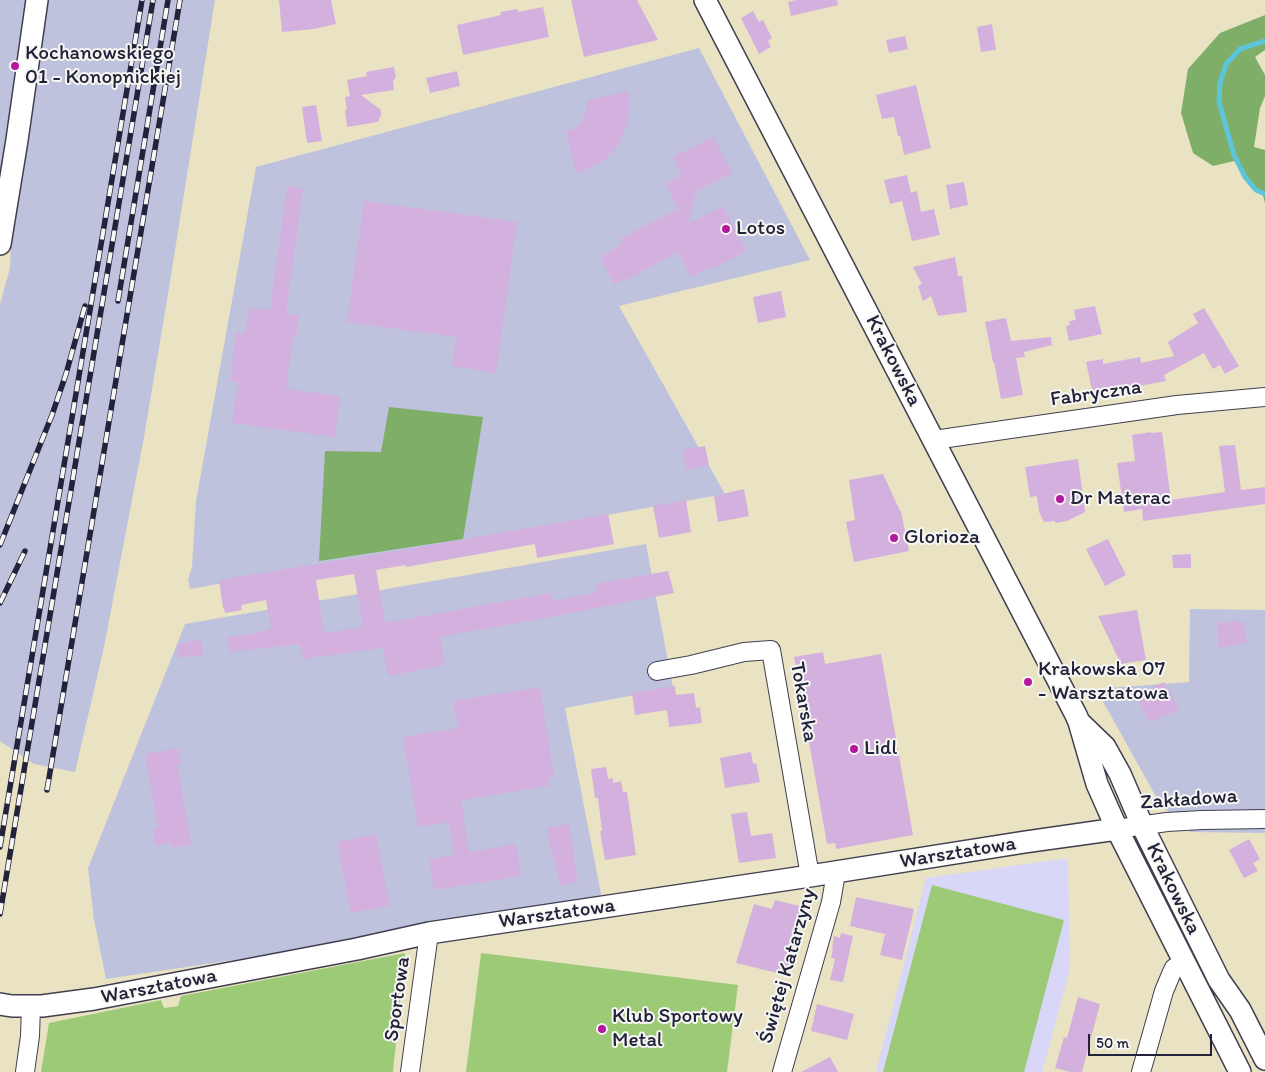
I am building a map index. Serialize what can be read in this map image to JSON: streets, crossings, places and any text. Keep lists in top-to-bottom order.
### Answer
{
  "streets": {
    "street": [
      "Krakowska",
      "Fabryczna",
      "Tokarska",
      "Zakładowa",
      "Warsztatowa",
      "Świętej Katarzyny",
      "Sportowa"
    ]
  },
  "crossings": [
    ["Krakowska", "Fabryczna"],
    ["Krakowska", "Zakładowa"],
    ["Krakowska", "Warsztatowa"],
    ["Tokarska", "Warsztatowa"],
    ["Zakładowa", "Warsztatowa"],
    ["Warsztatowa", "Świętej Katarzyny"],
    ["Warsztatowa", "Sportowa"]
  ],
  "places": [
    "Kochanowskiego 01 - Konopnickiej",
    "Lotos",
    "Dr Materac",
    "Glorioza",
    "Krakowska 07 - Warsztatowa",
    "Lidl",
    "Klub Sportowy Metal"
  ],
  "scale_bar": "50 m"
}
